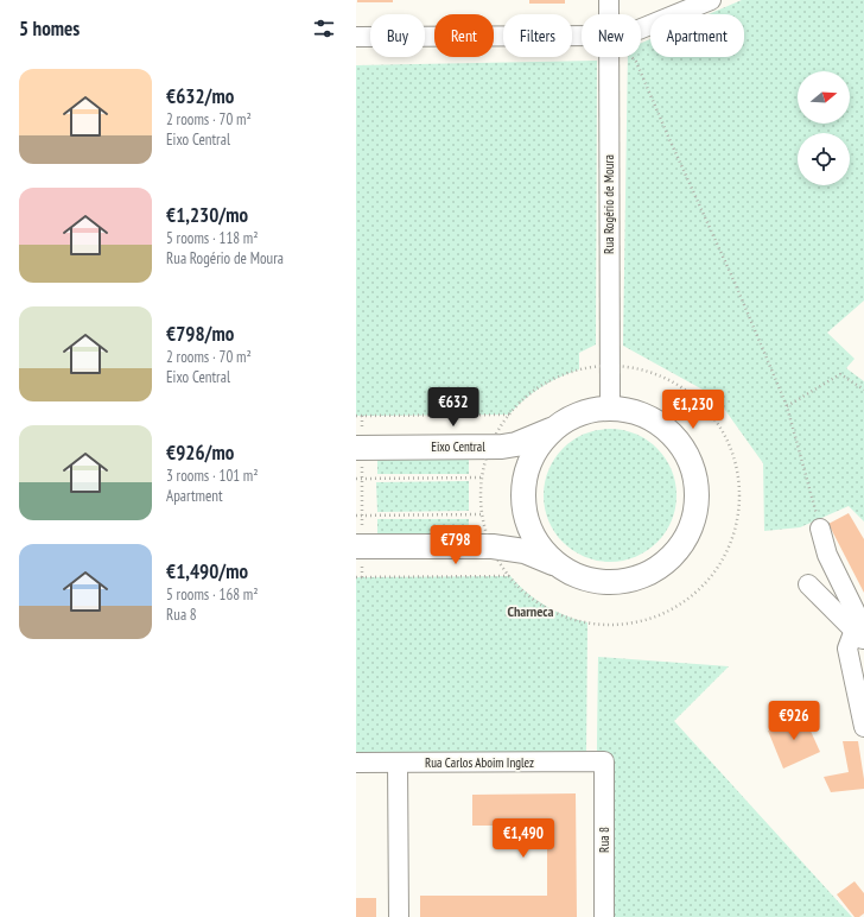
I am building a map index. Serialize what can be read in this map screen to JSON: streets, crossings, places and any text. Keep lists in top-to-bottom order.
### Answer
{
  "streets": {
    "main road": ["Eixo Central"],
    "street": ["Rua Rogério de Moura", "Rua Carlos Aboim Inglez", "Rua 8"]
  },
  "crossings": [
    ["Rua Carlos Aboim Inglez", "Rua 8"]
  ],
  "districts": ["Charneca"],
  "north": "right",
  "page": {
    "heading": "5 homes",
    "chip": [
      "Buy",
      "Rent",
      "Filters",
      "New",
      "Apartment"
    ],
    "list": [
      {
        "name": "€632/mo",
        "note": "2 rooms · 70 m² · Eixo Central"
      },
      {
        "name": "€1,230/mo",
        "note": "5 rooms · 118 m² · Rua Rogério de Moura"
      },
      {
        "name": "€798/mo",
        "note": "2 rooms · 70 m² · Eixo Central"
      },
      {
        "name": "€926/mo",
        "note": "3 rooms · 101 m² · Apartment"
      },
      {
        "name": "€1,490/mo",
        "note": "5 rooms · 168 m² · Rua 8"
      }
    ],
    "price": [
      "€632",
      "€1,230",
      "€798",
      "€926",
      "€1,490"
    ]
  }
}
